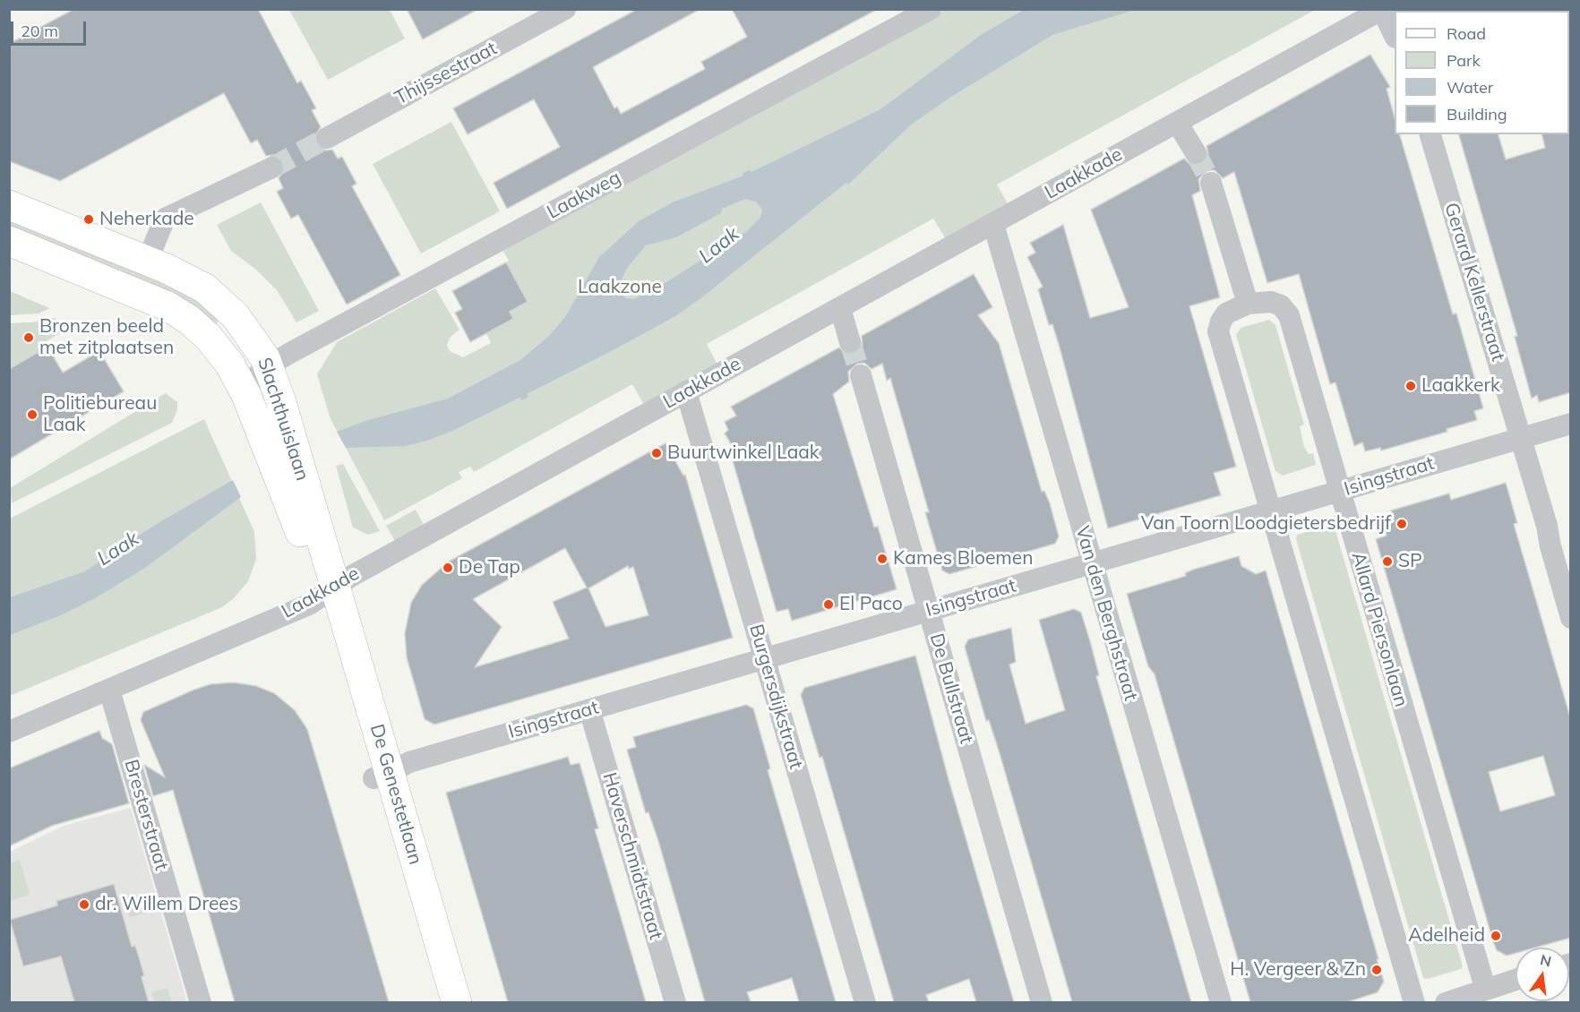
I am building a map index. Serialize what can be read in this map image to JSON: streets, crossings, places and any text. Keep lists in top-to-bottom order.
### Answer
{
  "streets": {
    "main road": ["Slachthuislaan", "De Genestetlaan"],
    "street": [
      "Thijssestraat",
      "Laakkade",
      "Laakweg",
      "Gerard Kellerstraat",
      "Isingstraat",
      "Van den Berghstraat",
      "Allard Piersonlaan",
      "De Bullstraat",
      "Burgersdijkstraat",
      "Bresterstraat",
      "Haverschmidtstraat"
    ]
  },
  "crossings": [
    ["Laakkade", "Slachthuislaan"],
    ["Laakkade", "Van den Berghstraat"],
    ["Laakkade", "Burgersdijkstraat"],
    ["Laakkade", "De Genestetlaan"],
    ["Laakkade", "Bresterstraat"],
    ["Laakweg", "Slachthuislaan"],
    ["Gerard Kellerstraat", "Isingstraat"],
    ["Slachthuislaan", "De Genestetlaan"],
    ["Isingstraat", "Van den Berghstraat"],
    ["Isingstraat", "Allard Piersonlaan"],
    ["Isingstraat", "De Bullstraat"],
    ["Isingstraat", "Burgersdijkstraat"],
    ["Isingstraat", "De Genestetlaan"],
    ["Isingstraat", "Haverschmidtstraat"]
  ],
  "water": ["Laak"],
  "parks": ["Laakzone"],
  "places": [
    "Neherkade",
    "Bronzen beeld met zitplaatsen",
    "Laakkerk",
    "Politiebureau Laak",
    "Buurtwinkel Laak",
    "Van Toorn Loodgietersbedrijf",
    "Kames Bloemen",
    "SP",
    "De Tap",
    "El Paco",
    "dr. Willem Drees",
    "Adelheid",
    "H. Vergeer & Zn"
  ],
  "legend": [
    "Road",
    "Park",
    "Water",
    "Building"
  ],
  "scale_bar": "20 m",
  "north": "top"
}
